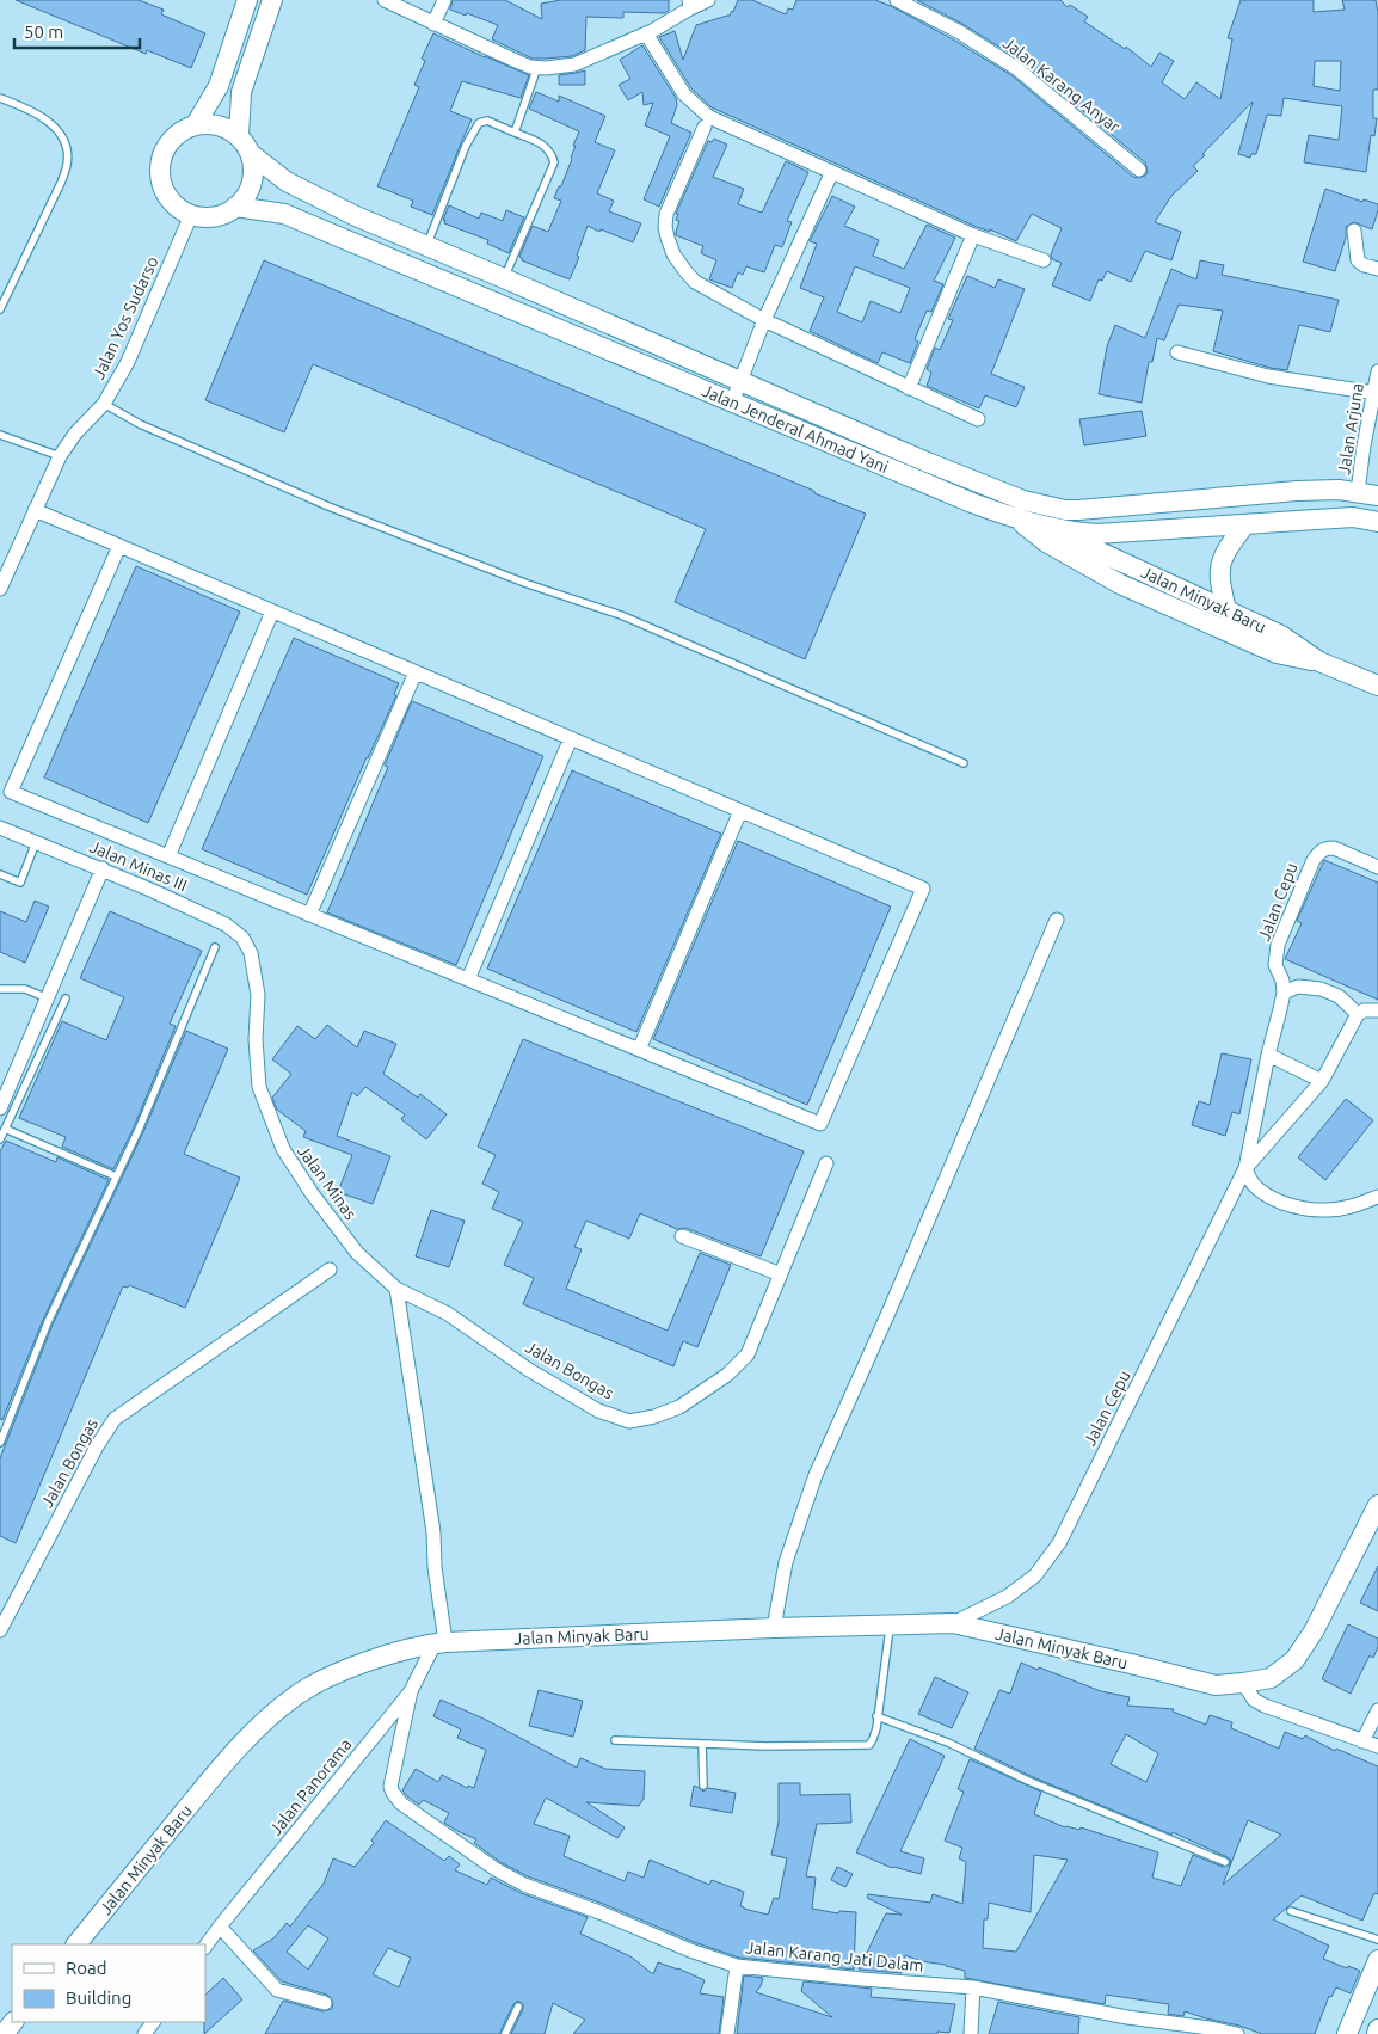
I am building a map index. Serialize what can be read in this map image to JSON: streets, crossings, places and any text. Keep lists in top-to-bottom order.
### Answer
{
  "streets": {
    "main road": ["Jalan Jenderal Ahmad Yani", "Jalan Minyak Baru"],
    "street": [
      "Jalan Karang Anyar",
      "Jalan Yos Sudarso",
      "Jalan Arjuna",
      "Jalan Minas III",
      "Jalan Cepu",
      "Jalan Minas",
      "Jalan Bongas",
      "Jalan Panorama",
      "Jalan Karang Jati Dalam"
    ]
  },
  "crossings": [
    ["Jalan Yos Sudarso", "Jalan Jenderal Ahmad Yani"],
    ["Jalan Jenderal Ahmad Yani", "Jalan Arjuna"],
    ["Jalan Jenderal Ahmad Yani", "Jalan Minyak Baru"],
    ["Jalan Minyak Baru", "Jalan Cepu"],
    ["Jalan Minyak Baru", "Jalan Panorama"],
    ["Jalan Minas III", "Jalan Minas"],
    ["Jalan Minas", "Jalan Bongas"],
    ["Jalan Panorama", "Jalan Karang Jati Dalam"]
  ],
  "legend": ["Road", "Building"],
  "scale_bar": "50 m"
}
